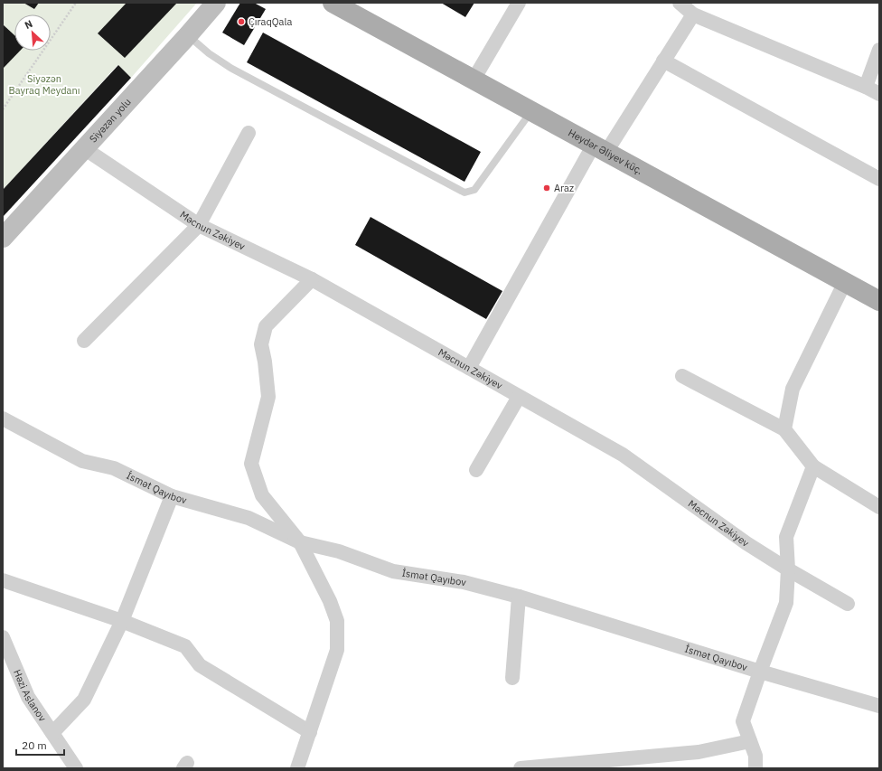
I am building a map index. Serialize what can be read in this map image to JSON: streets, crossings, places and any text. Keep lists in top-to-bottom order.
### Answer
{
  "streets": {
    "main road": ["Heydər Əliyev küç."],
    "street": [
      "Siyəzən yolu",
      "Məcnun Zəkiyev",
      "İsmət Qayıbov",
      "Həzi Aslanov"
    ]
  },
  "crossings": [
    ["Siyəzən yolu", "Məcnun Zəkiyev"]
  ],
  "parks": ["Siyəzən Bayraq Meydanı"],
  "places": ["ÇıraqQala", "Araz"],
  "scale_bar": "20 m",
  "north": "top left"
}
